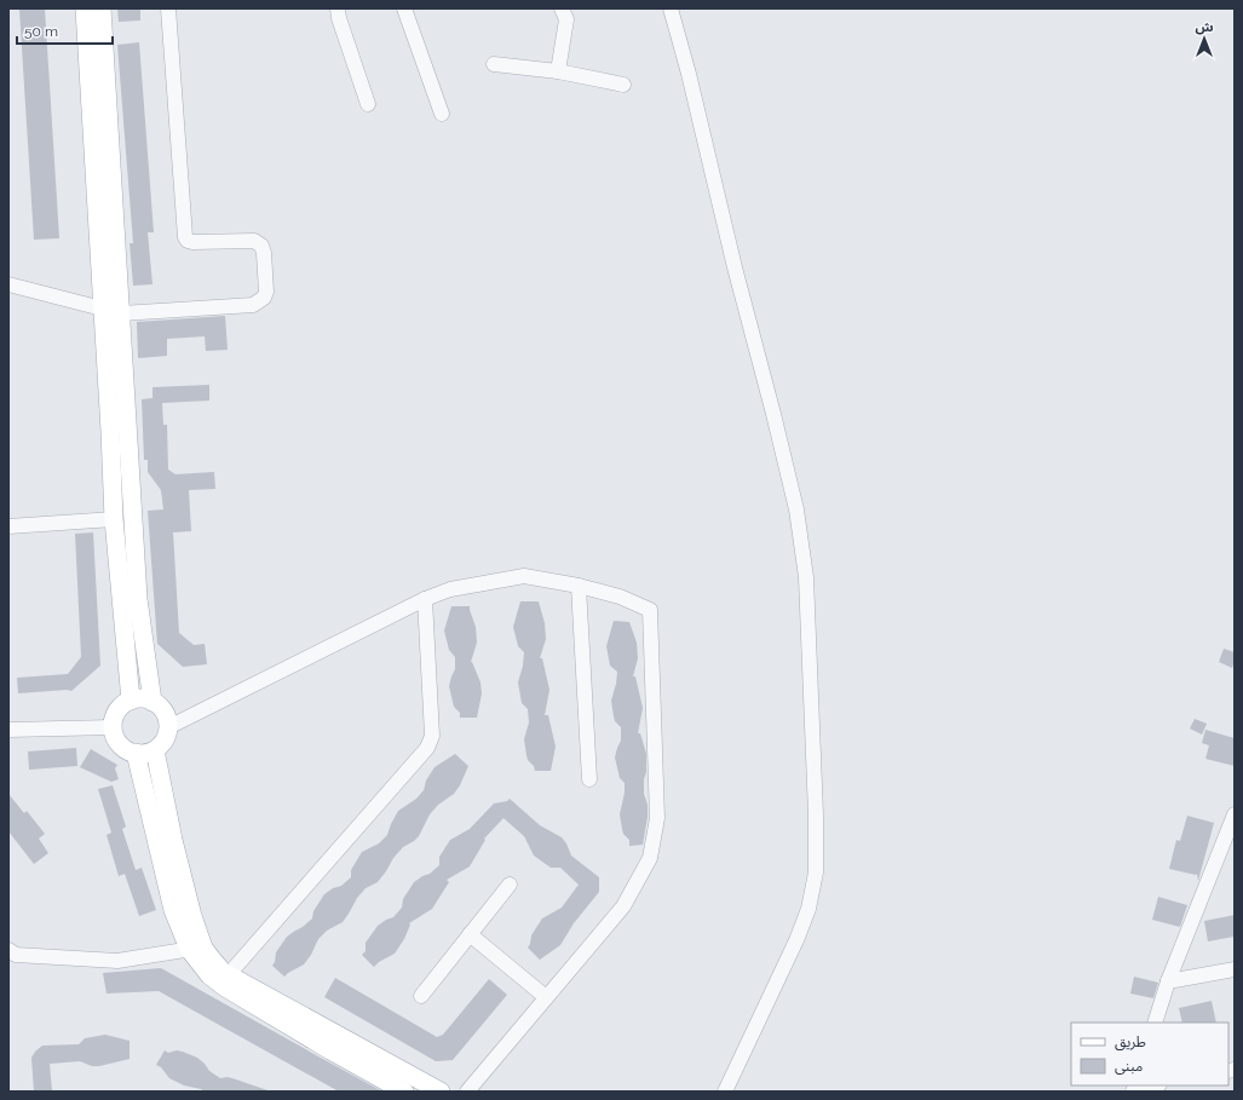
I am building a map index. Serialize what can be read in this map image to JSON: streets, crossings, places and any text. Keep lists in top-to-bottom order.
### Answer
{
  "legend": ["طريق", "مبنى"],
  "scale_bar": "50 m",
  "north": "top"
}
